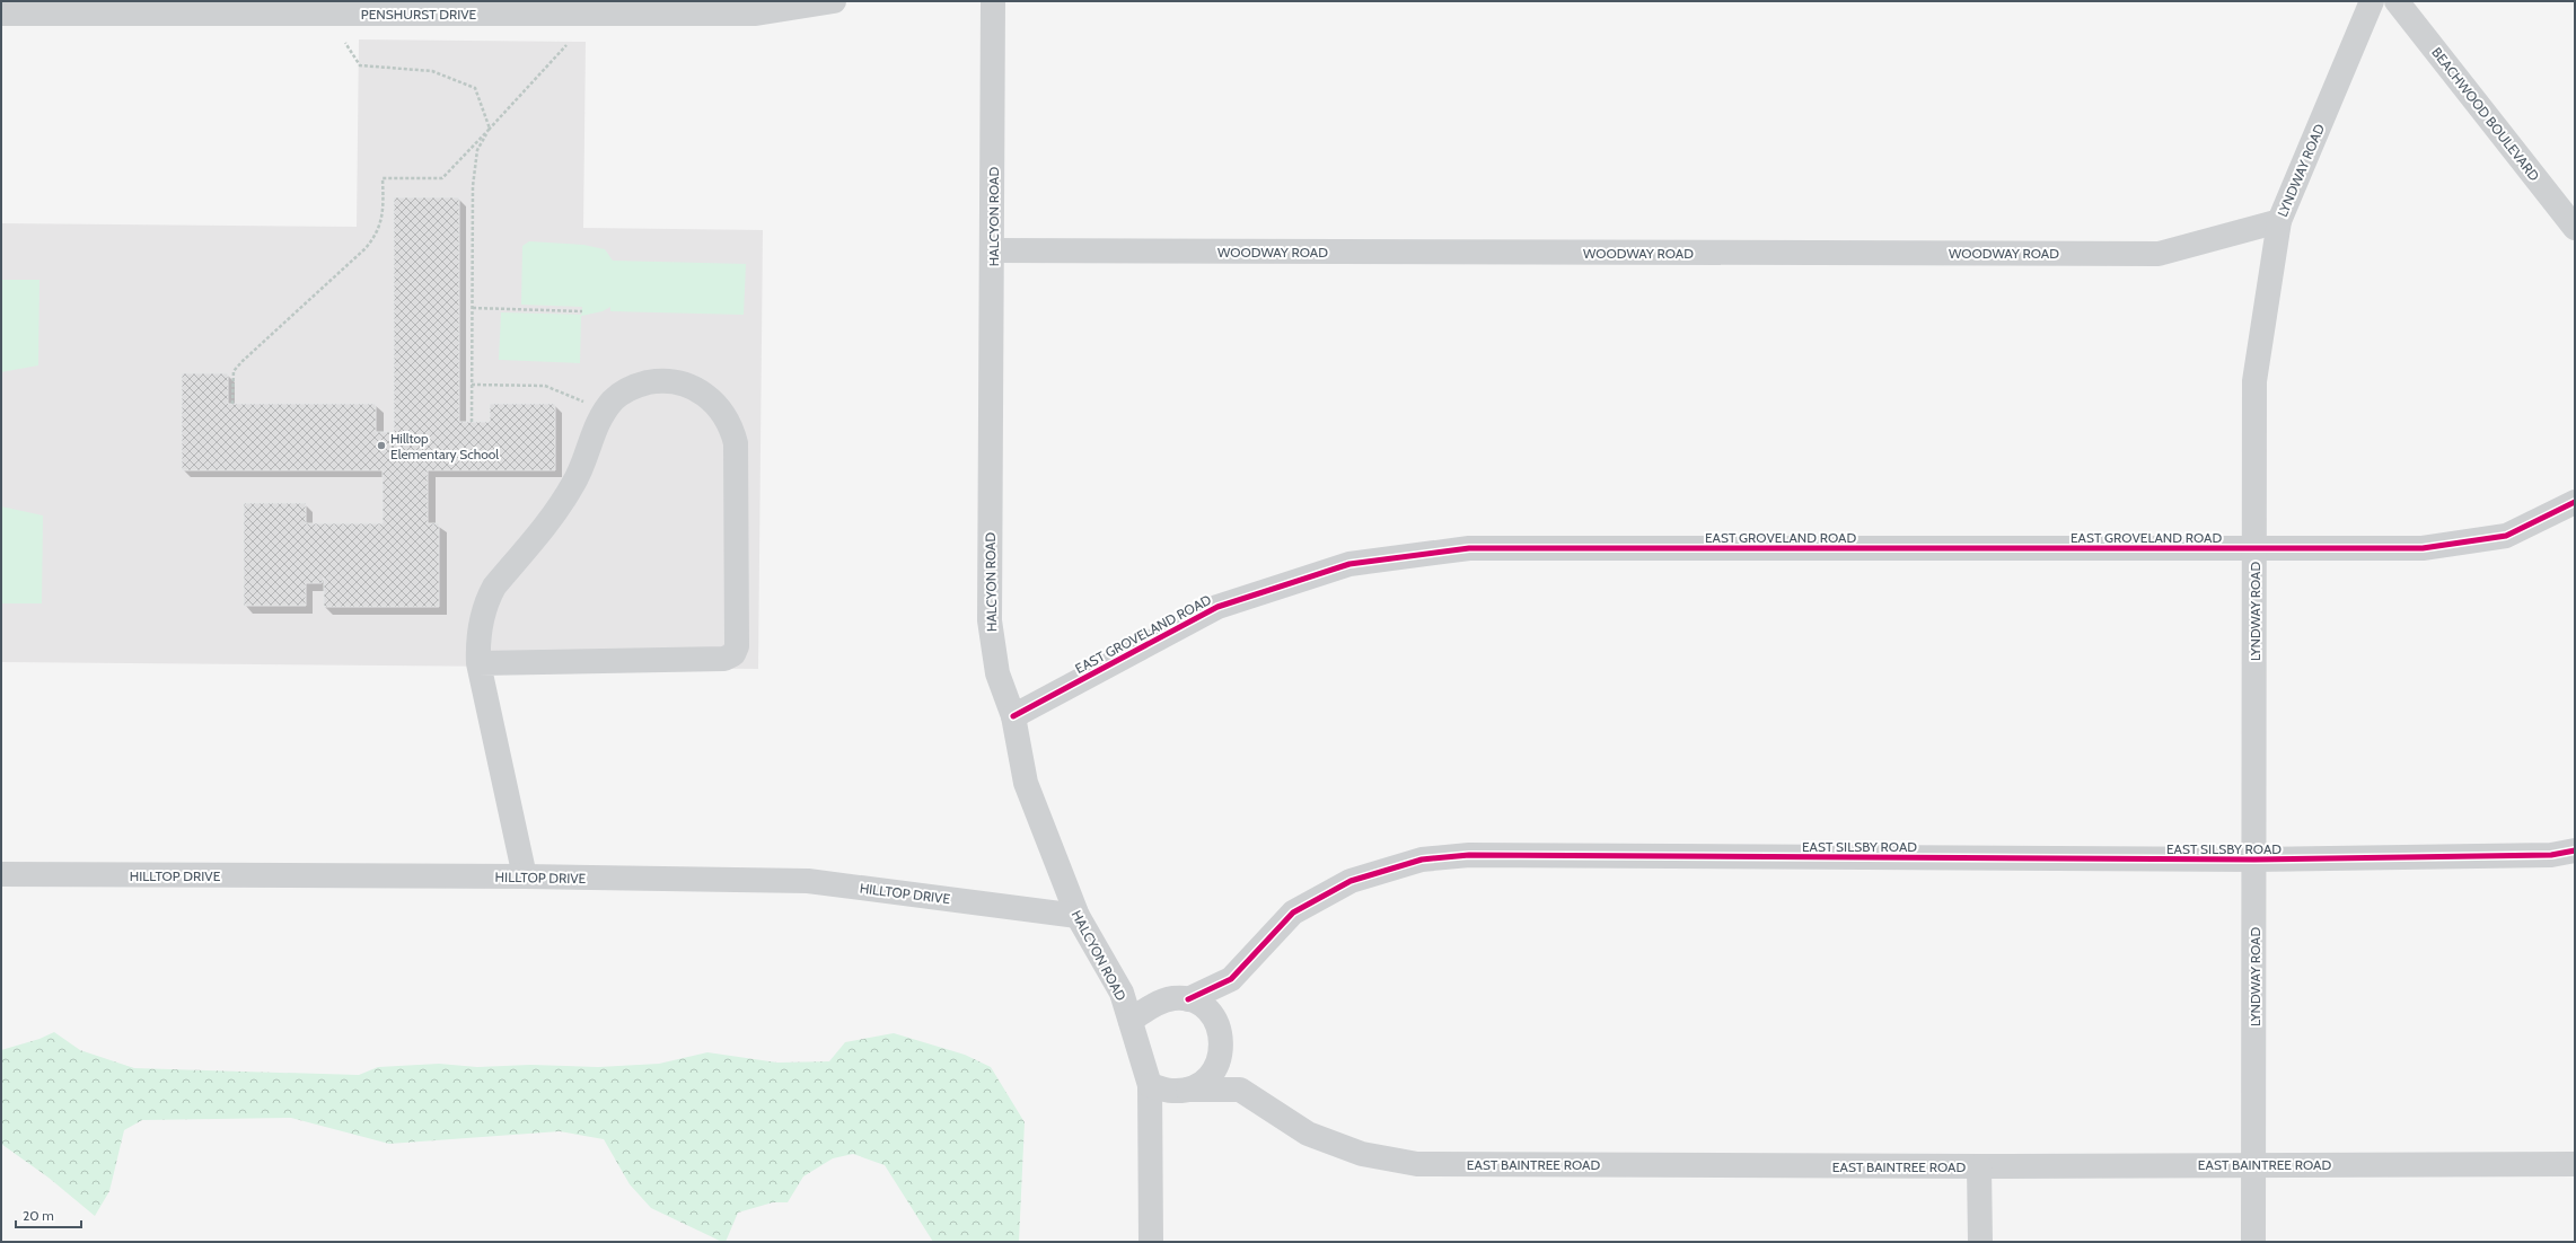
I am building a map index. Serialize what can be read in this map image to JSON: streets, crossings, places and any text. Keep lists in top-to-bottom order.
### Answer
{
  "streets": {
    "street": [
      "PENSHURST DRIVE",
      "BEACHWOOD BOULEVARD",
      "LYNDWAY ROAD",
      "HALCYON ROAD",
      "WOODWAY ROAD",
      "EAST GROVELAND ROAD",
      "EAST SILSBY ROAD",
      "HILLTOP DRIVE",
      "EAST BAINTREE ROAD"
    ]
  },
  "crossings": [
    ["LYNDWAY ROAD", "WOODWAY ROAD"],
    ["LYNDWAY ROAD", "EAST GROVELAND ROAD"],
    ["LYNDWAY ROAD", "EAST SILSBY ROAD"],
    ["LYNDWAY ROAD", "EAST BAINTREE ROAD"],
    ["HALCYON ROAD", "WOODWAY ROAD"],
    ["HALCYON ROAD", "EAST GROVELAND ROAD"],
    ["HALCYON ROAD", "EAST SILSBY ROAD"],
    ["HALCYON ROAD", "HILLTOP DRIVE"]
  ],
  "places": ["Hilltop Elementary School"],
  "scale_bar": "20 m"
}
